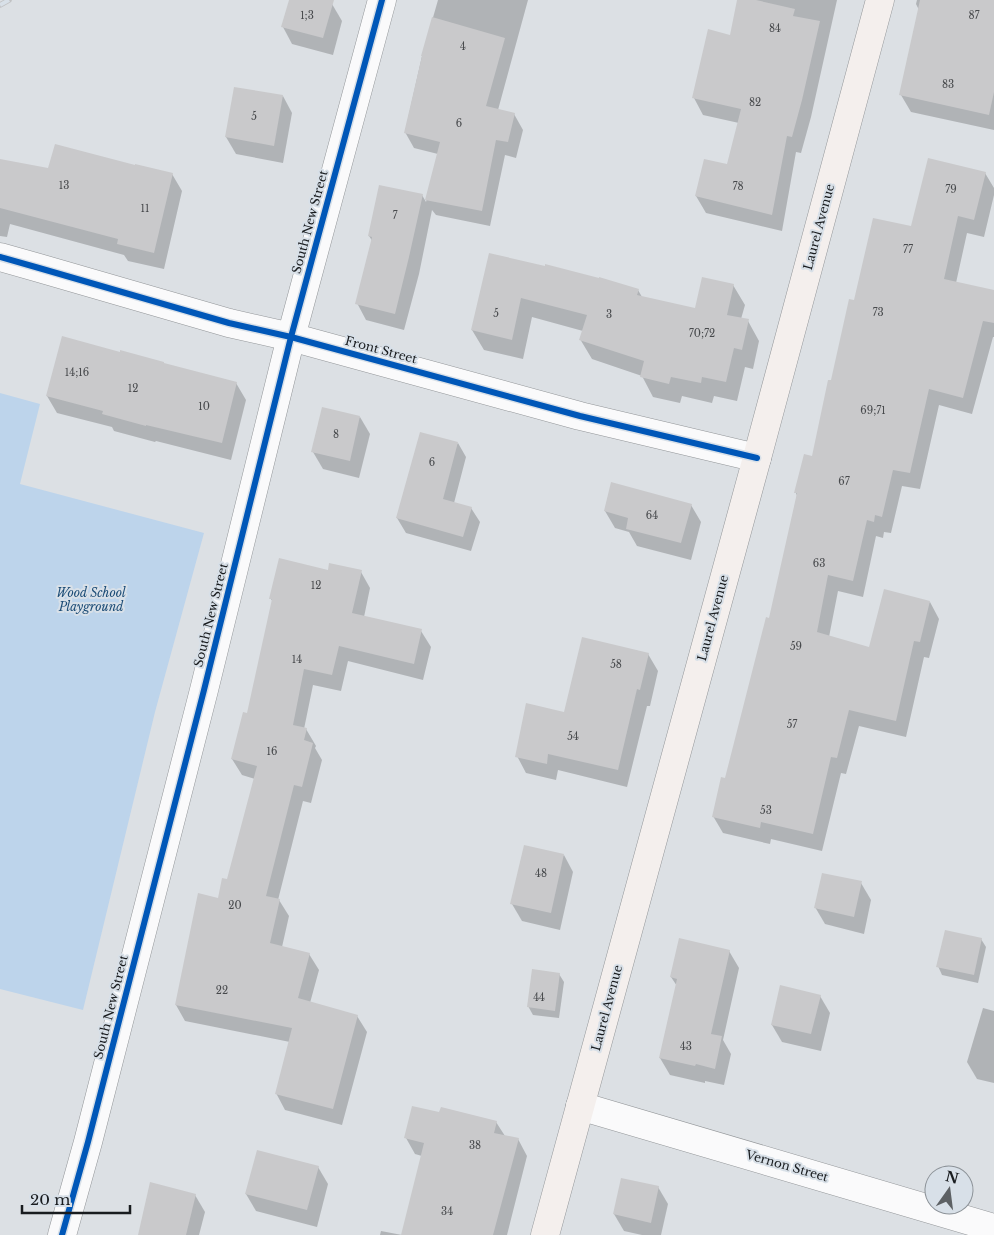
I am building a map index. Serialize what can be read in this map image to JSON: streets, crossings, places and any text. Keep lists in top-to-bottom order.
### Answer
{
  "streets": {
    "main road": ["Laurel Avenue"],
    "street": ["South New Street", "Front Street", "Vernon Street"]
  },
  "crossings": [
    ["South New Street", "Front Street"],
    ["Laurel Avenue", "Front Street"],
    ["Laurel Avenue", "Vernon Street"]
  ],
  "parks": ["Wood School Playground"],
  "house_numbers": [
    "1;3",
    "87",
    "84",
    "4",
    "83",
    "82",
    "5",
    "6",
    "13",
    "78",
    "79",
    "11",
    "7",
    "77",
    "73",
    "5",
    "3",
    "70;72",
    "14;16",
    "12",
    "10",
    "69;71",
    "8",
    "6",
    "67",
    "64",
    "63",
    "12",
    "59",
    "14",
    "58",
    "57",
    "54",
    "16",
    "53",
    "48",
    "20",
    "22",
    "44",
    "43",
    "38",
    "34"
  ],
  "scale_bar": "20 m",
  "north": "top"
}
